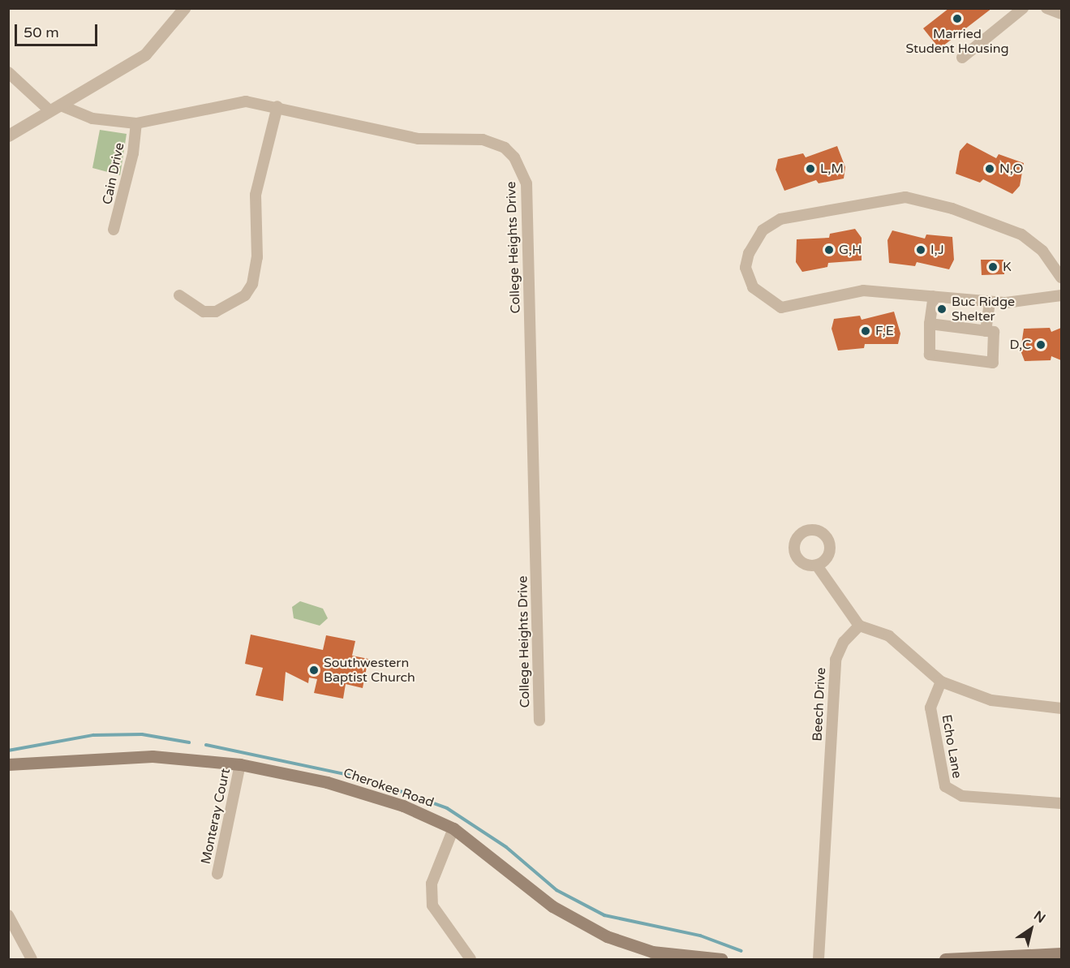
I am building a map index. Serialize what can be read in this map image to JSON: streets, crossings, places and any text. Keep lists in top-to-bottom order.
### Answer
{
  "streets": {
    "main road": ["Cherokee Road"],
    "street": [
      "Cain Drive",
      "College Heights Drive",
      "Beech Drive",
      "Echo Lane",
      "Monteray Court"
    ]
  },
  "crossings": [
    ["Cain Drive", "College Heights Drive"],
    ["Cherokee Road", "Monteray Court"]
  ],
  "places": [
    "Married Student Housing",
    "L,M",
    "N,O",
    "G,H",
    "I,J",
    "K",
    "Buc Ridge Shelter",
    "F,E",
    "D,C",
    "Southwestern Baptist Church"
  ],
  "scale_bar": "50 m",
  "north": "top right"
}
